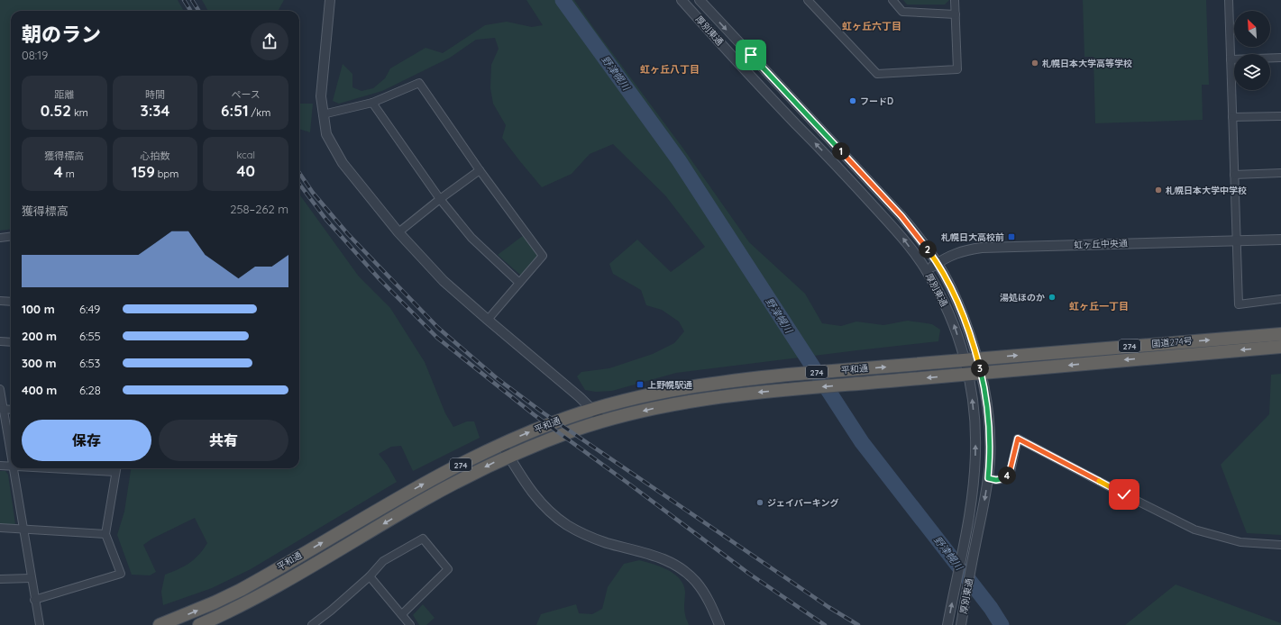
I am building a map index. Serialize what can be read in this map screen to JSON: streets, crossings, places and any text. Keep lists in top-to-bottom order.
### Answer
{
  "streets": {
    "highway": ["国道274号", "274", "平和通"],
    "street": ["厚別東通", "虹ヶ丘中央通"]
  },
  "crossings": [
    ["厚別東通", "虹ヶ丘中央通"],
    ["厚別東通", "国道274号"],
    ["厚別東通", "平和通"],
    ["国道274号", "平和通"]
  ],
  "districts": ["虹ヶ丘六丁目", "虹ヶ丘八丁目", "虹ヶ丘一丁目"],
  "water": ["野津幌川"],
  "places": {
    "other": [
      "札幌日本大学高等学校",
      "フードD",
      "札幌日本大学中学校",
      "湯処ほのか",
      "ジェイパーキング"
    ],
    "transit": ["札幌日大高校前", "上野幌駅通"]
  },
  "north": "top left",
  "page": {
    "heading": ["朝のラン", "08:19"],
    "stats": [
      ["距離", "0.52 km"],
      ["時間", "3:34"],
      ["ペース", "6:51 /km"],
      ["獲得標高", "4 m"],
      ["心拍数", "159 bpm"],
      ["kcal", "40"]
    ],
    "pins": [
      "1",
      "2",
      "3",
      "4"
    ],
    "chart": ["獲得標高", "258–262 m"],
    "list": [
      {
        "name": "100 m",
        "note": "6:49"
      },
      {
        "name": "200 m",
        "note": "6:55"
      },
      {
        "name": "300 m",
        "note": "6:53"
      },
      {
        "name": "400 m",
        "note": "6:28"
      }
    ],
    "buttons": ["保存", "共有"]
  }
}
